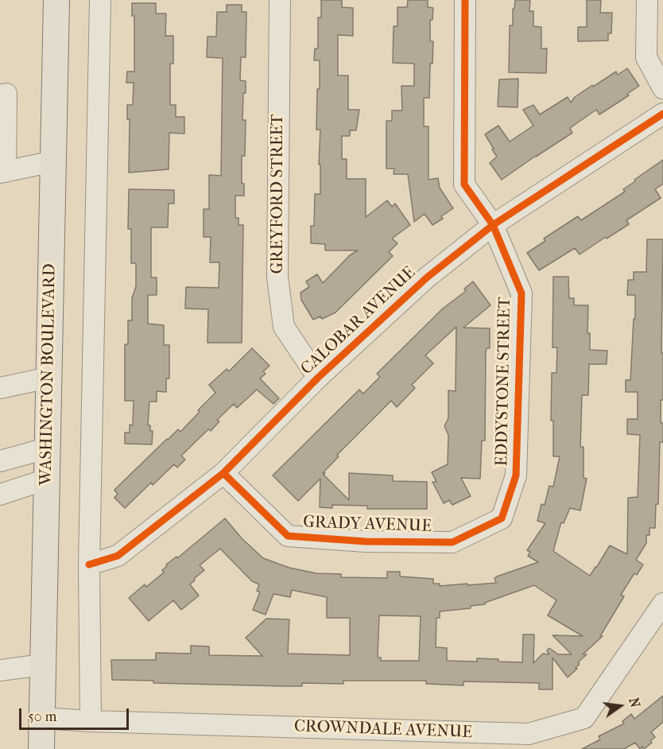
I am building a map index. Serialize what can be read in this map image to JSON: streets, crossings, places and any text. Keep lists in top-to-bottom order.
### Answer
{
  "streets": {
    "main road": ["WASHINGTON BOULEVARD"],
    "street": [
      "GREYFORD STREET",
      "CALOBAR AVENUE",
      "EDDYSTONE STREET",
      "GRADY AVENUE",
      "CROWNDALE AVENUE"
    ]
  },
  "crossings": [
    ["GREYFORD STREET", "CALOBAR AVENUE"],
    ["CALOBAR AVENUE", "EDDYSTONE STREET"],
    ["CALOBAR AVENUE", "GRADY AVENUE"],
    ["WASHINGTON BOULEVARD", "CROWNDALE AVENUE"],
    ["EDDYSTONE STREET", "GRADY AVENUE"]
  ],
  "scale_bar": "50 m",
  "north": "right"
}
